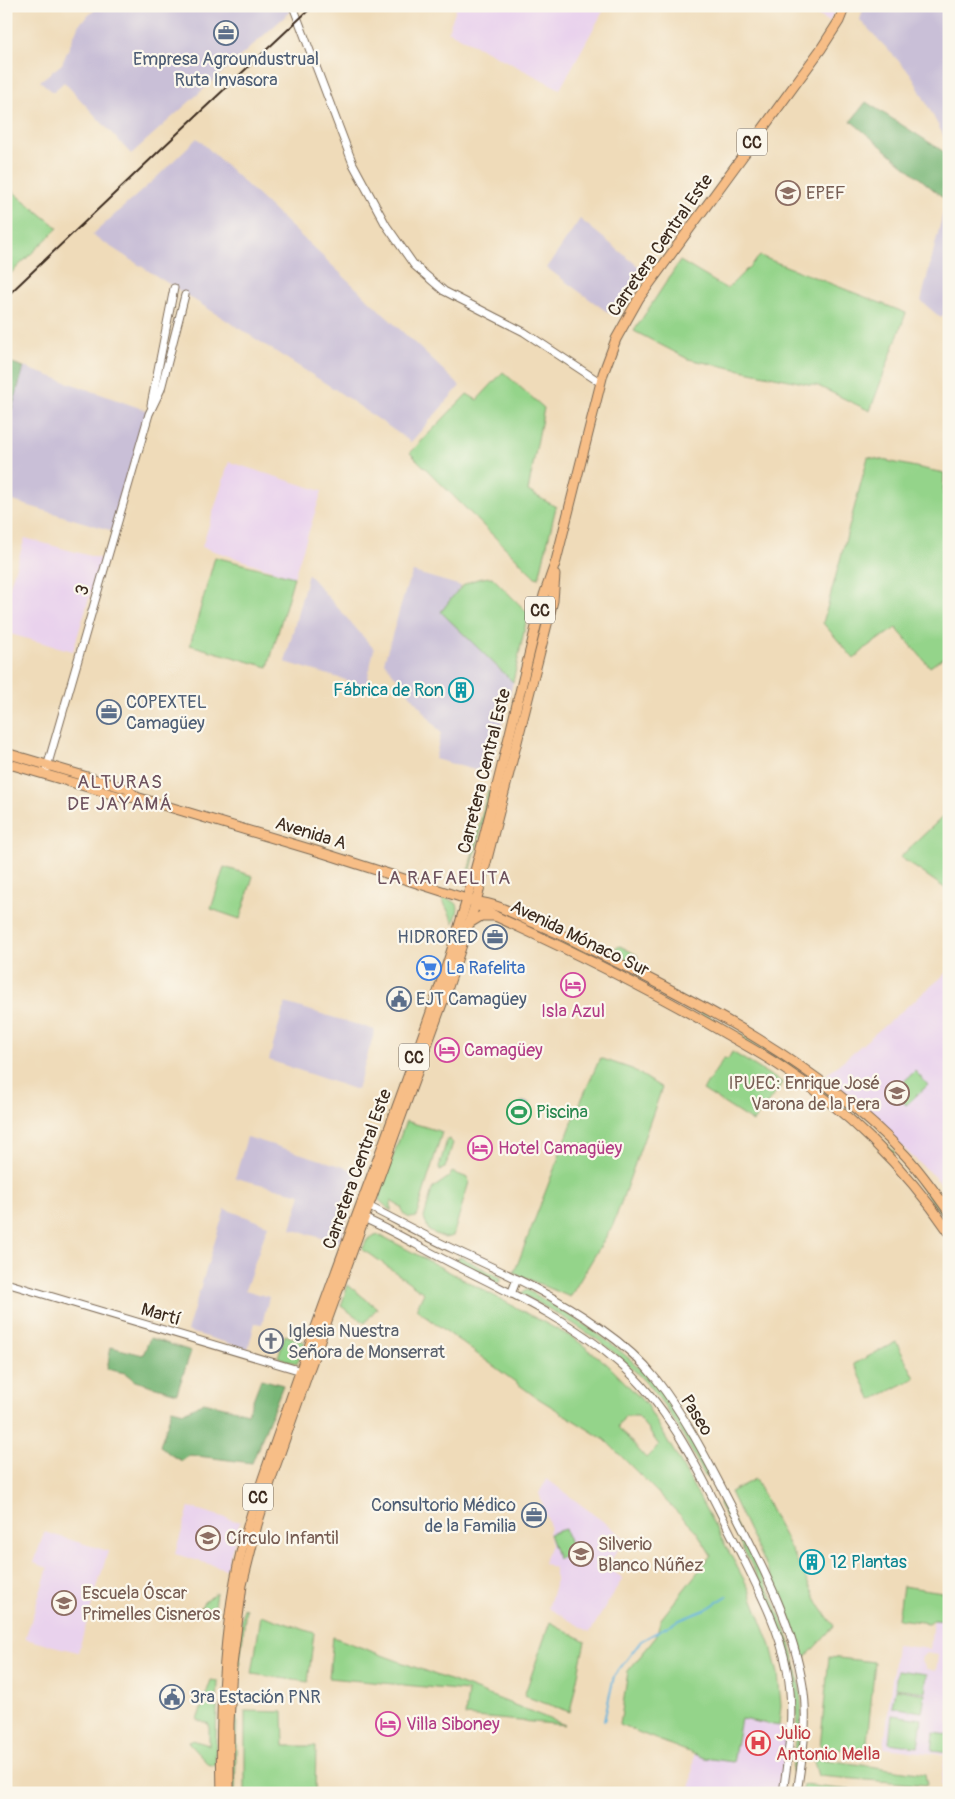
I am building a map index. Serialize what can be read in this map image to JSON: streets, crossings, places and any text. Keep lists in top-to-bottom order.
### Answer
{
  "streets": {
    "main road": [
      "CC",
      "Carretera Central Este",
      "Avenida A",
      "Avenida Mónaco Sur"
    ],
    "street": ["3", "Martí", "Paseo"]
  },
  "crossings": [
    ["Carretera Central Este", "Avenida A"],
    ["Carretera Central Este", "Avenida Mónaco Sur"],
    ["Carretera Central Este", "Martí"],
    ["Carretera Central Este", "Paseo"],
    ["3", "Avenida A"],
    ["Avenida A", "Avenida Mónaco Sur"]
  ],
  "districts": ["ALTURAS DE JAYAMÁ", "LA RAFAELITA"],
  "places": {
    "office": [
      "Empresa Agroundustrual Ruta Invasora",
      "COPEXTEL Camagüey",
      "HIDRORED",
      "Consultorio Médico de la Familia"
    ],
    "school or university": [
      "EPEF",
      "IPUEC: Enrique José Varona de la Pera",
      "Círculo Infantil",
      "Silverio Blanco Núñez",
      "Escuela Óscar Primelles Cisneros"
    ],
    "building": ["Fábrica de Ron", "12 Plantas"],
    "supermarket": ["La Rafelita"],
    "hotel": [
      "Isla Azul",
      "Camagüey",
      "Hotel Camagüey",
      "Villa Siboney"
    ],
    "public building": ["EJT Camagüey", "3ra Estación PNR"],
    "sports": ["Piscina"],
    "church": ["Iglesia Nuestra Señora de Monserrat"],
    "hospital": ["Julio Antonio Mella"]
  }
}
